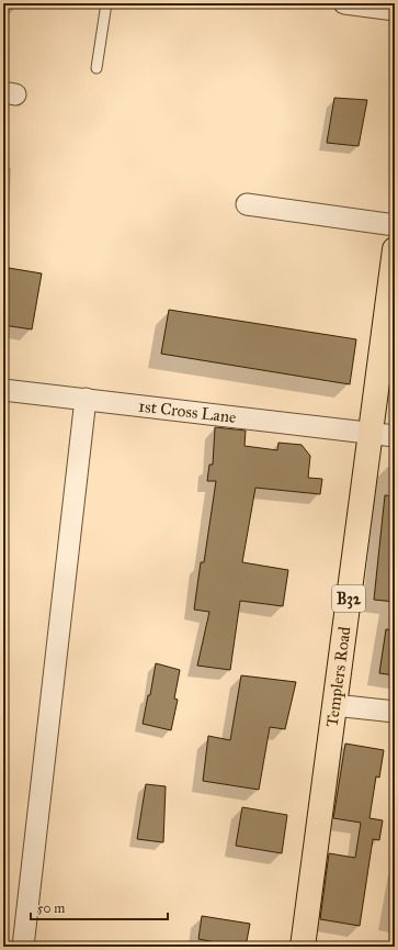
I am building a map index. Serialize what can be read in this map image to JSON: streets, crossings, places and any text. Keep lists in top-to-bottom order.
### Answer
{
  "streets": {
    "main road": ["B32", "Templers Road"],
    "street": ["1st Cross Lane"]
  },
  "crossings": [
    ["1st Cross Lane", "Templers Road"]
  ],
  "scale_bar": "50 m"
}
